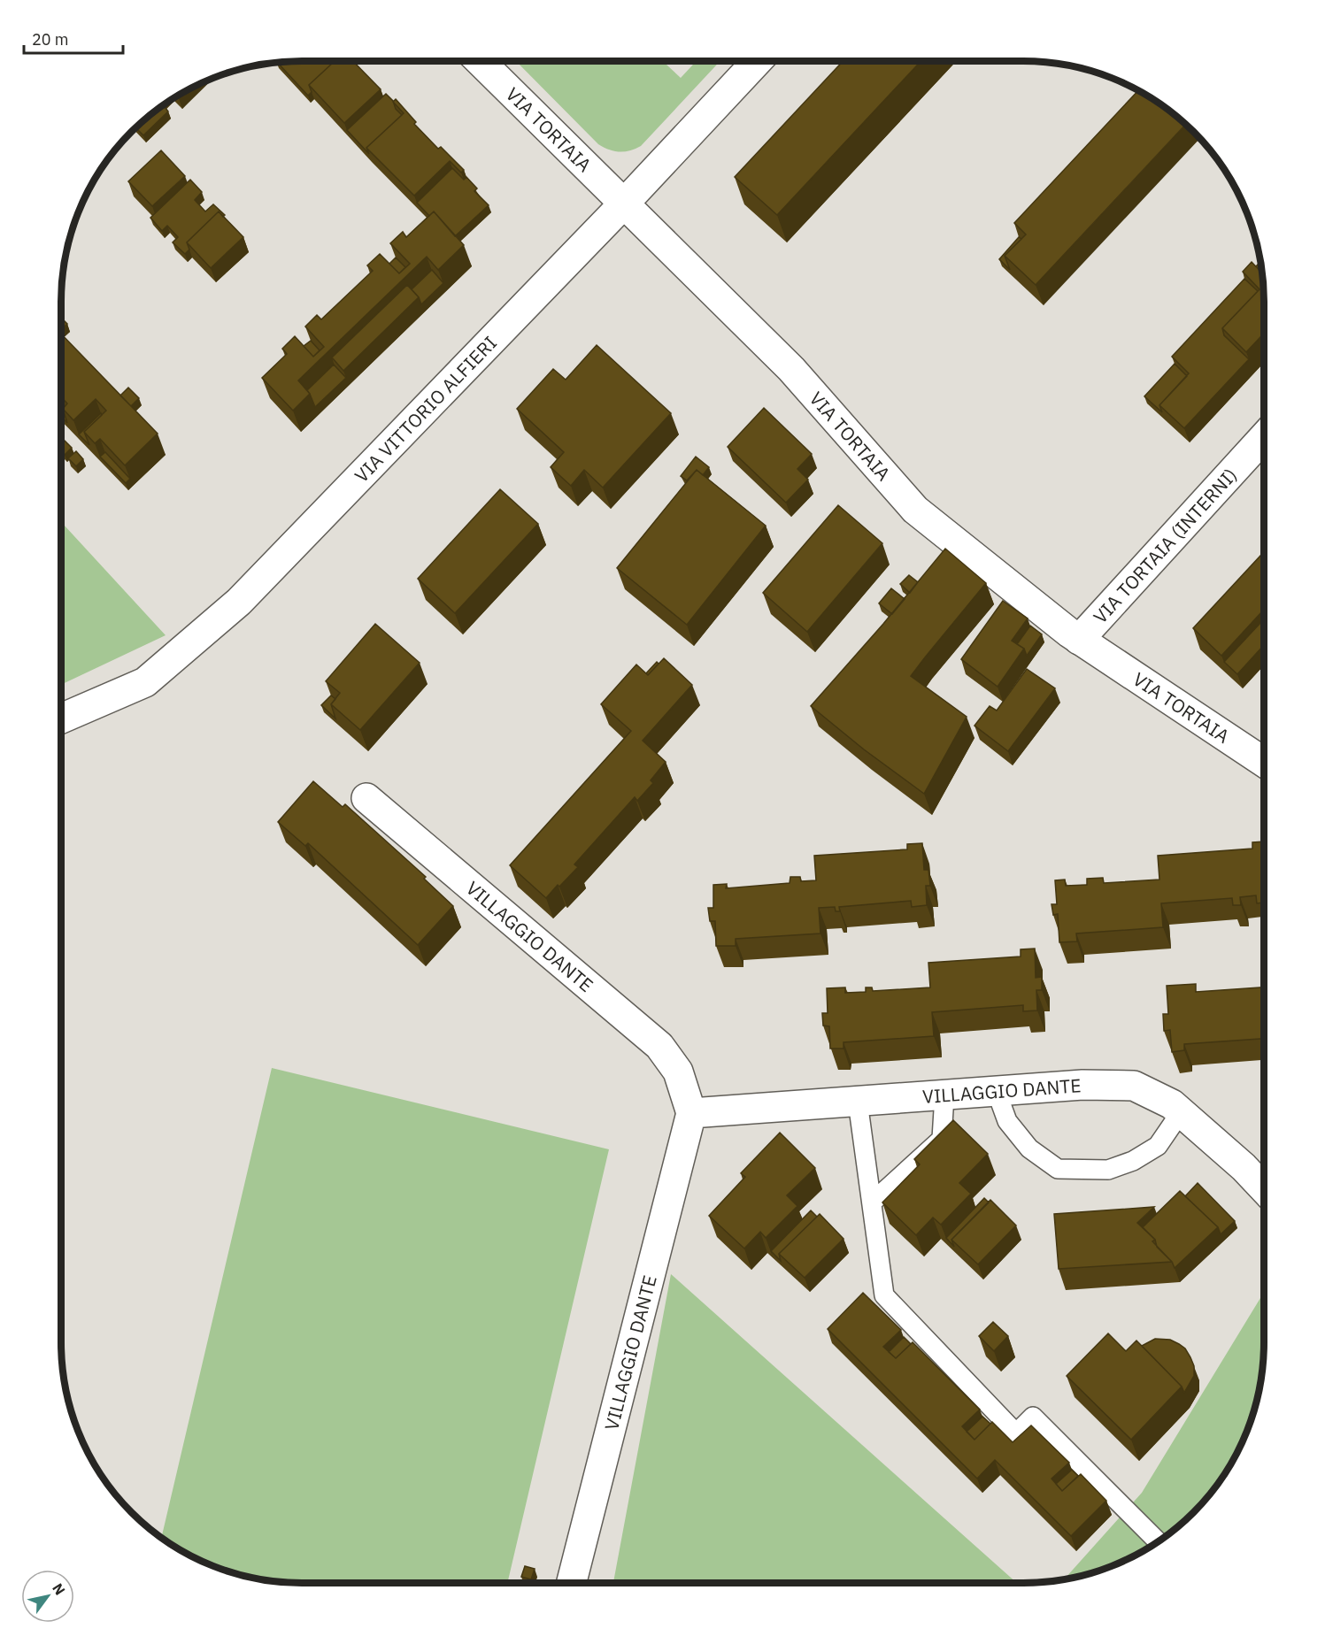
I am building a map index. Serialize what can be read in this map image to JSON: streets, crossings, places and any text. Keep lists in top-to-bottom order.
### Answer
{
  "streets": {
    "street": [
      "VIA TORTAIA",
      "VIA VITTORIO ALFIERI",
      "VIA TORTAIA (INTERNI)",
      "VILLAGGIO DANTE"
    ]
  },
  "crossings": [
    ["VIA TORTAIA", "VIA VITTORIO ALFIERI"],
    ["VIA TORTAIA", "VIA TORTAIA (INTERNI)"]
  ],
  "scale_bar": "20 m",
  "north": "top right"
}
